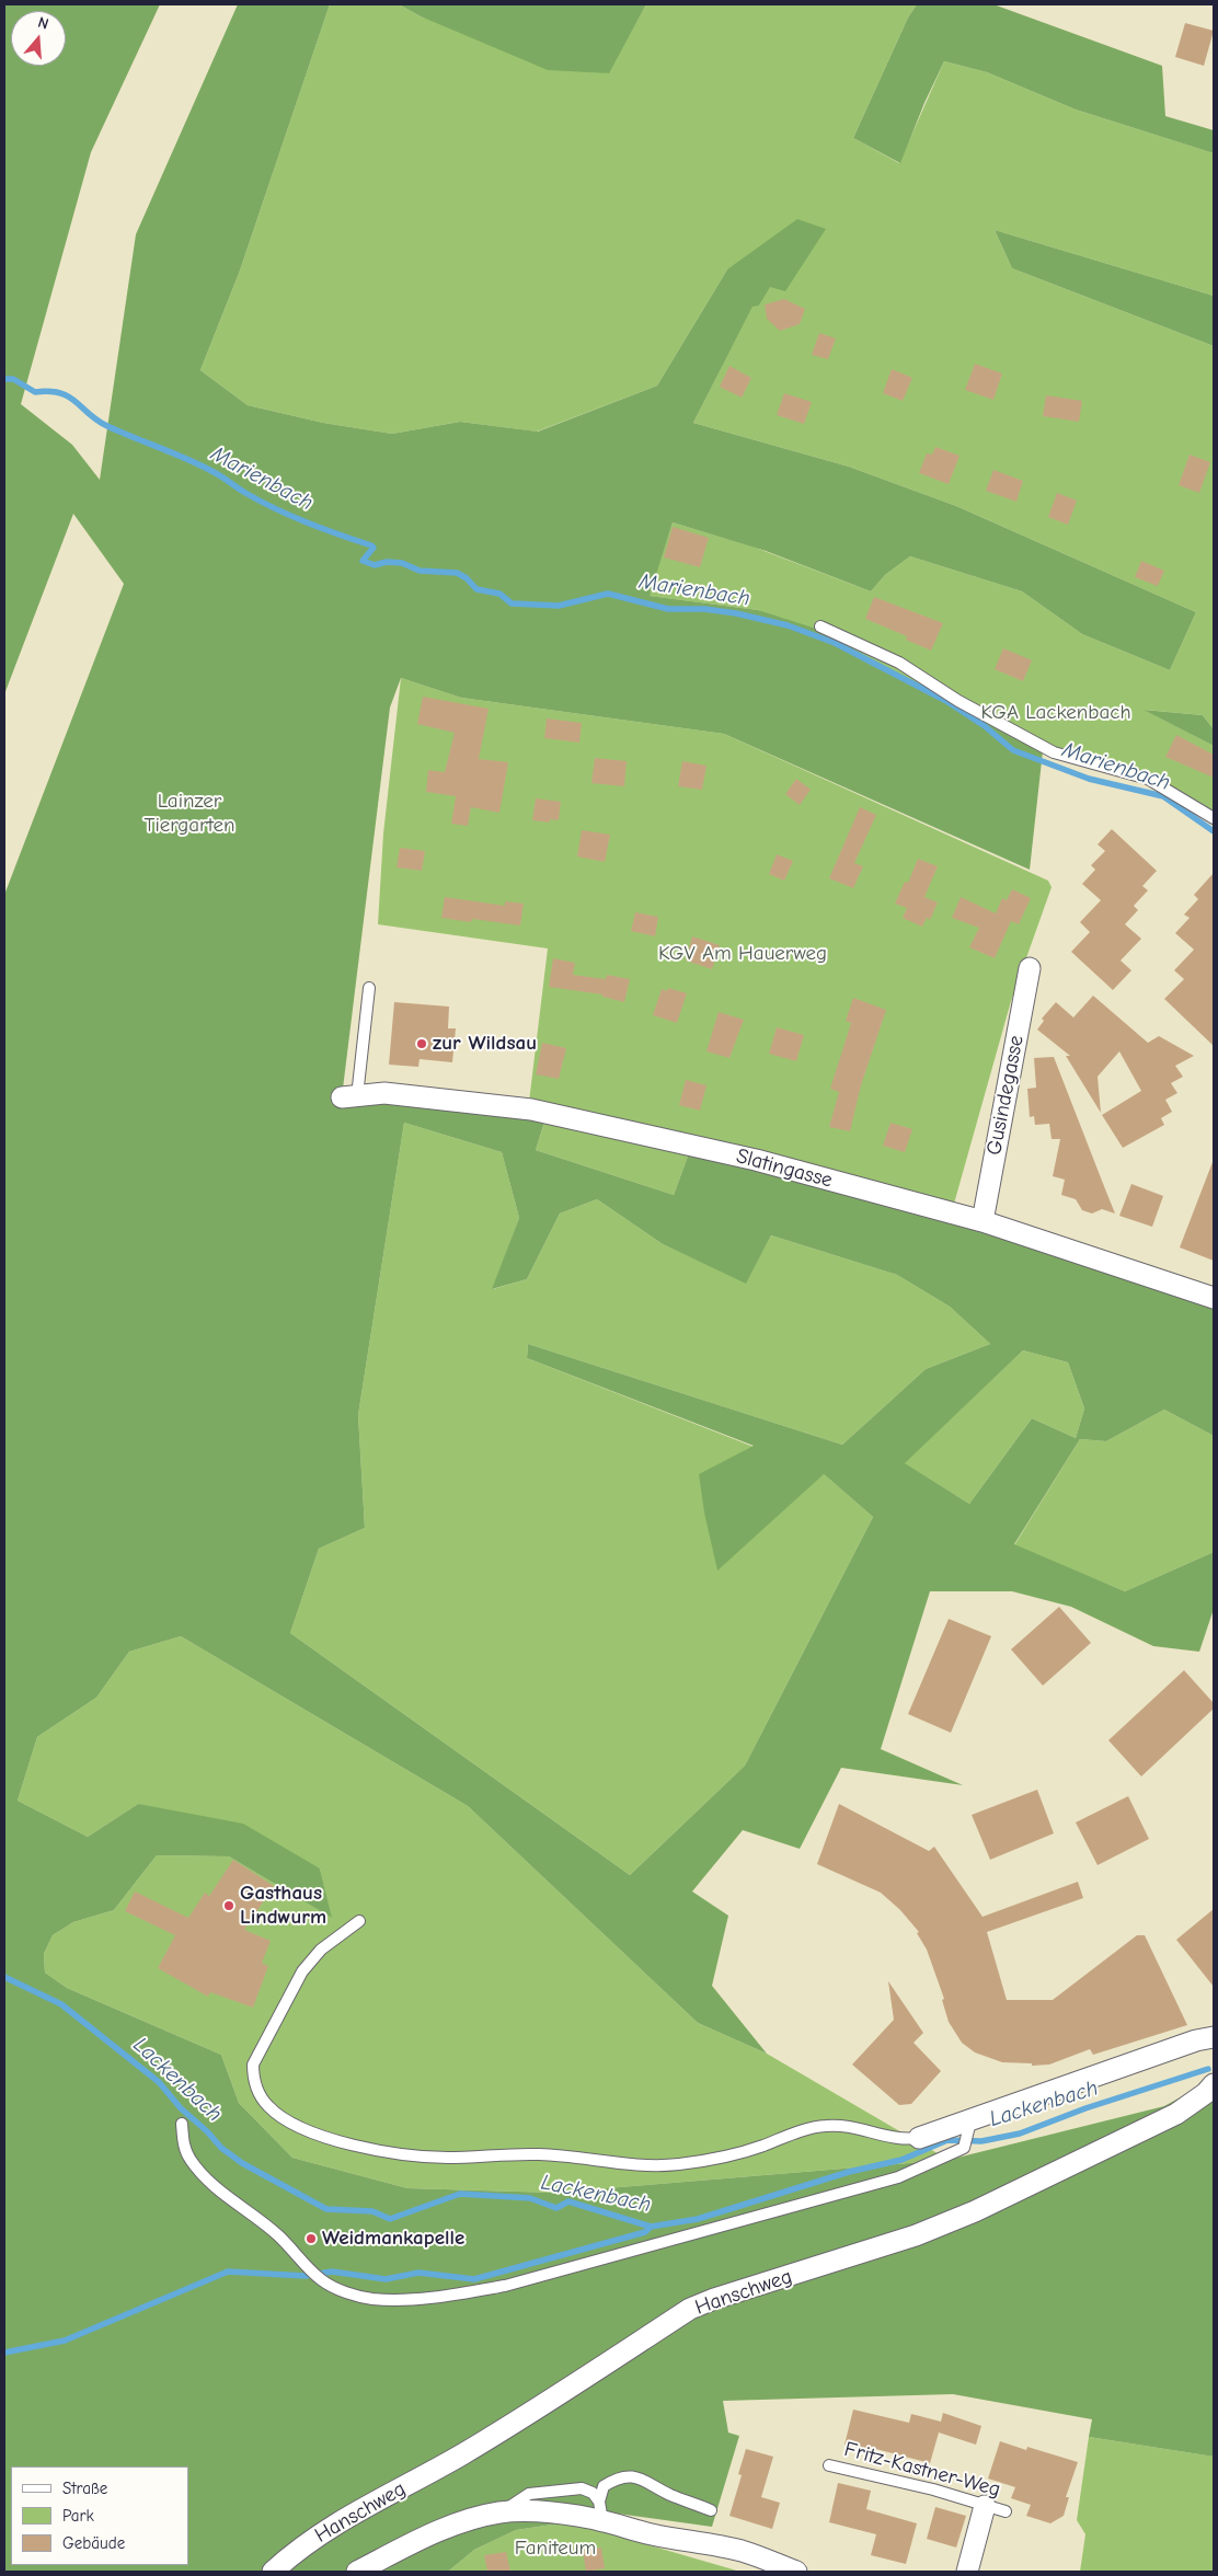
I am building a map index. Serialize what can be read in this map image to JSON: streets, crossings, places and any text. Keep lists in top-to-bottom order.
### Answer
{
  "streets": {
    "street": ["Gusindegasse", "Slatingasse", "Hanschweg"],
    "lane": ["Fritz-Kastner-Weg"]
  },
  "crossings": [
    ["Gusindegasse", "Slatingasse"]
  ],
  "water": ["Marienbach", "Lackenbach"],
  "parks": [
    "KGA Lackenbach",
    "Lainzer Tiergarten",
    "KGV Am Hauerweg",
    "Faniteum"
  ],
  "places": ["zur Wildsau", "Gasthaus Lindwurm", "Weidmankapelle"],
  "legend": ["Straße", "Park", "Gebäude"],
  "north": "top"
}
